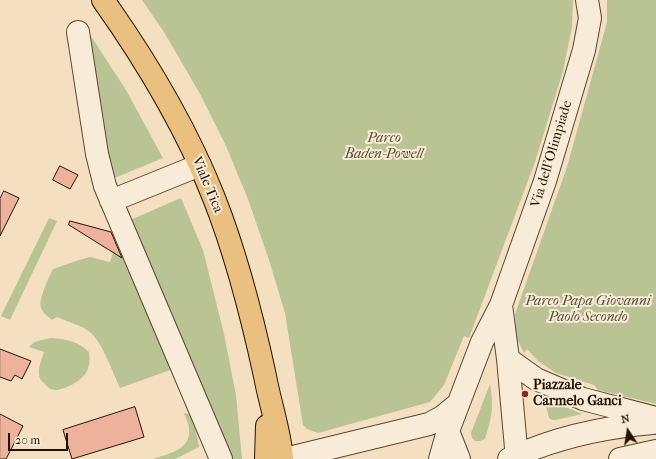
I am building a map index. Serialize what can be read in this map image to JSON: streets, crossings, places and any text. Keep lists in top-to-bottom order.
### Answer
{
  "streets": {
    "main road": ["Viale Tica"],
    "street": ["Via dell'Olimpiade"]
  },
  "parks": ["Parco Baden-Powell", "Parco Papa Giovanni Paolo Secondo"],
  "places": ["Piazzale Carmelo Ganci"],
  "scale_bar": "20 m",
  "north": "top"
}
